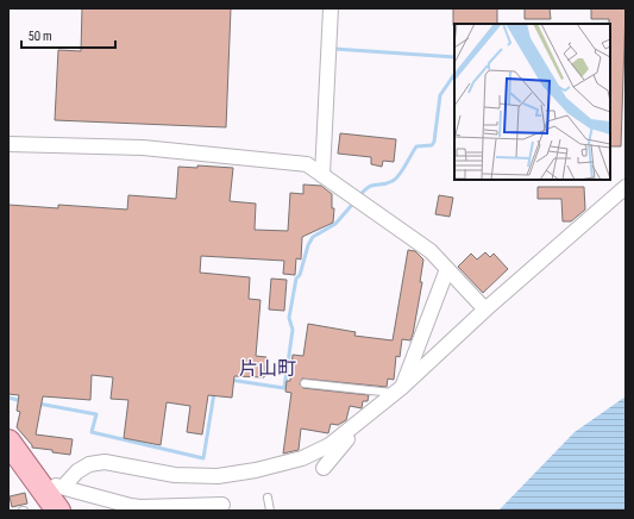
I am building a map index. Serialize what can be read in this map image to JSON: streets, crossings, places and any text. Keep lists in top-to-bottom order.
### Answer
{
  "districts": ["片山町"],
  "scale_bar": "50 m"
}
